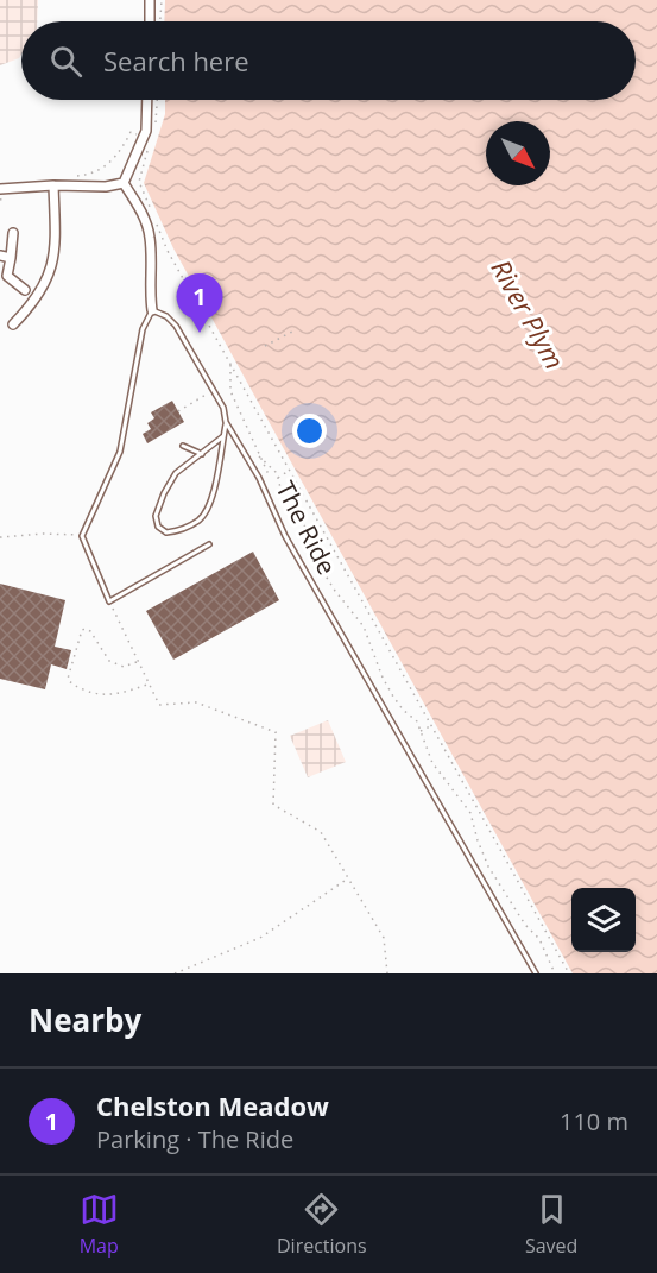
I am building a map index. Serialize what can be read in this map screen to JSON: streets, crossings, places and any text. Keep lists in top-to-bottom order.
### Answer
{
  "streets": {
    "lane": ["The Ride"]
  },
  "water": ["River Plym"],
  "north": "bottom right",
  "page": {
    "search": "Search here",
    "pins": "1",
    "heading": "Nearby",
    "list": [
      {
        "mark": "1",
        "name": "Chelston Meadow",
        "note": "Parking · The Ride",
        "value": "110 m"
      }
    ],
    "nav": ["Map", "Directions", "Saved"]
  }
}
